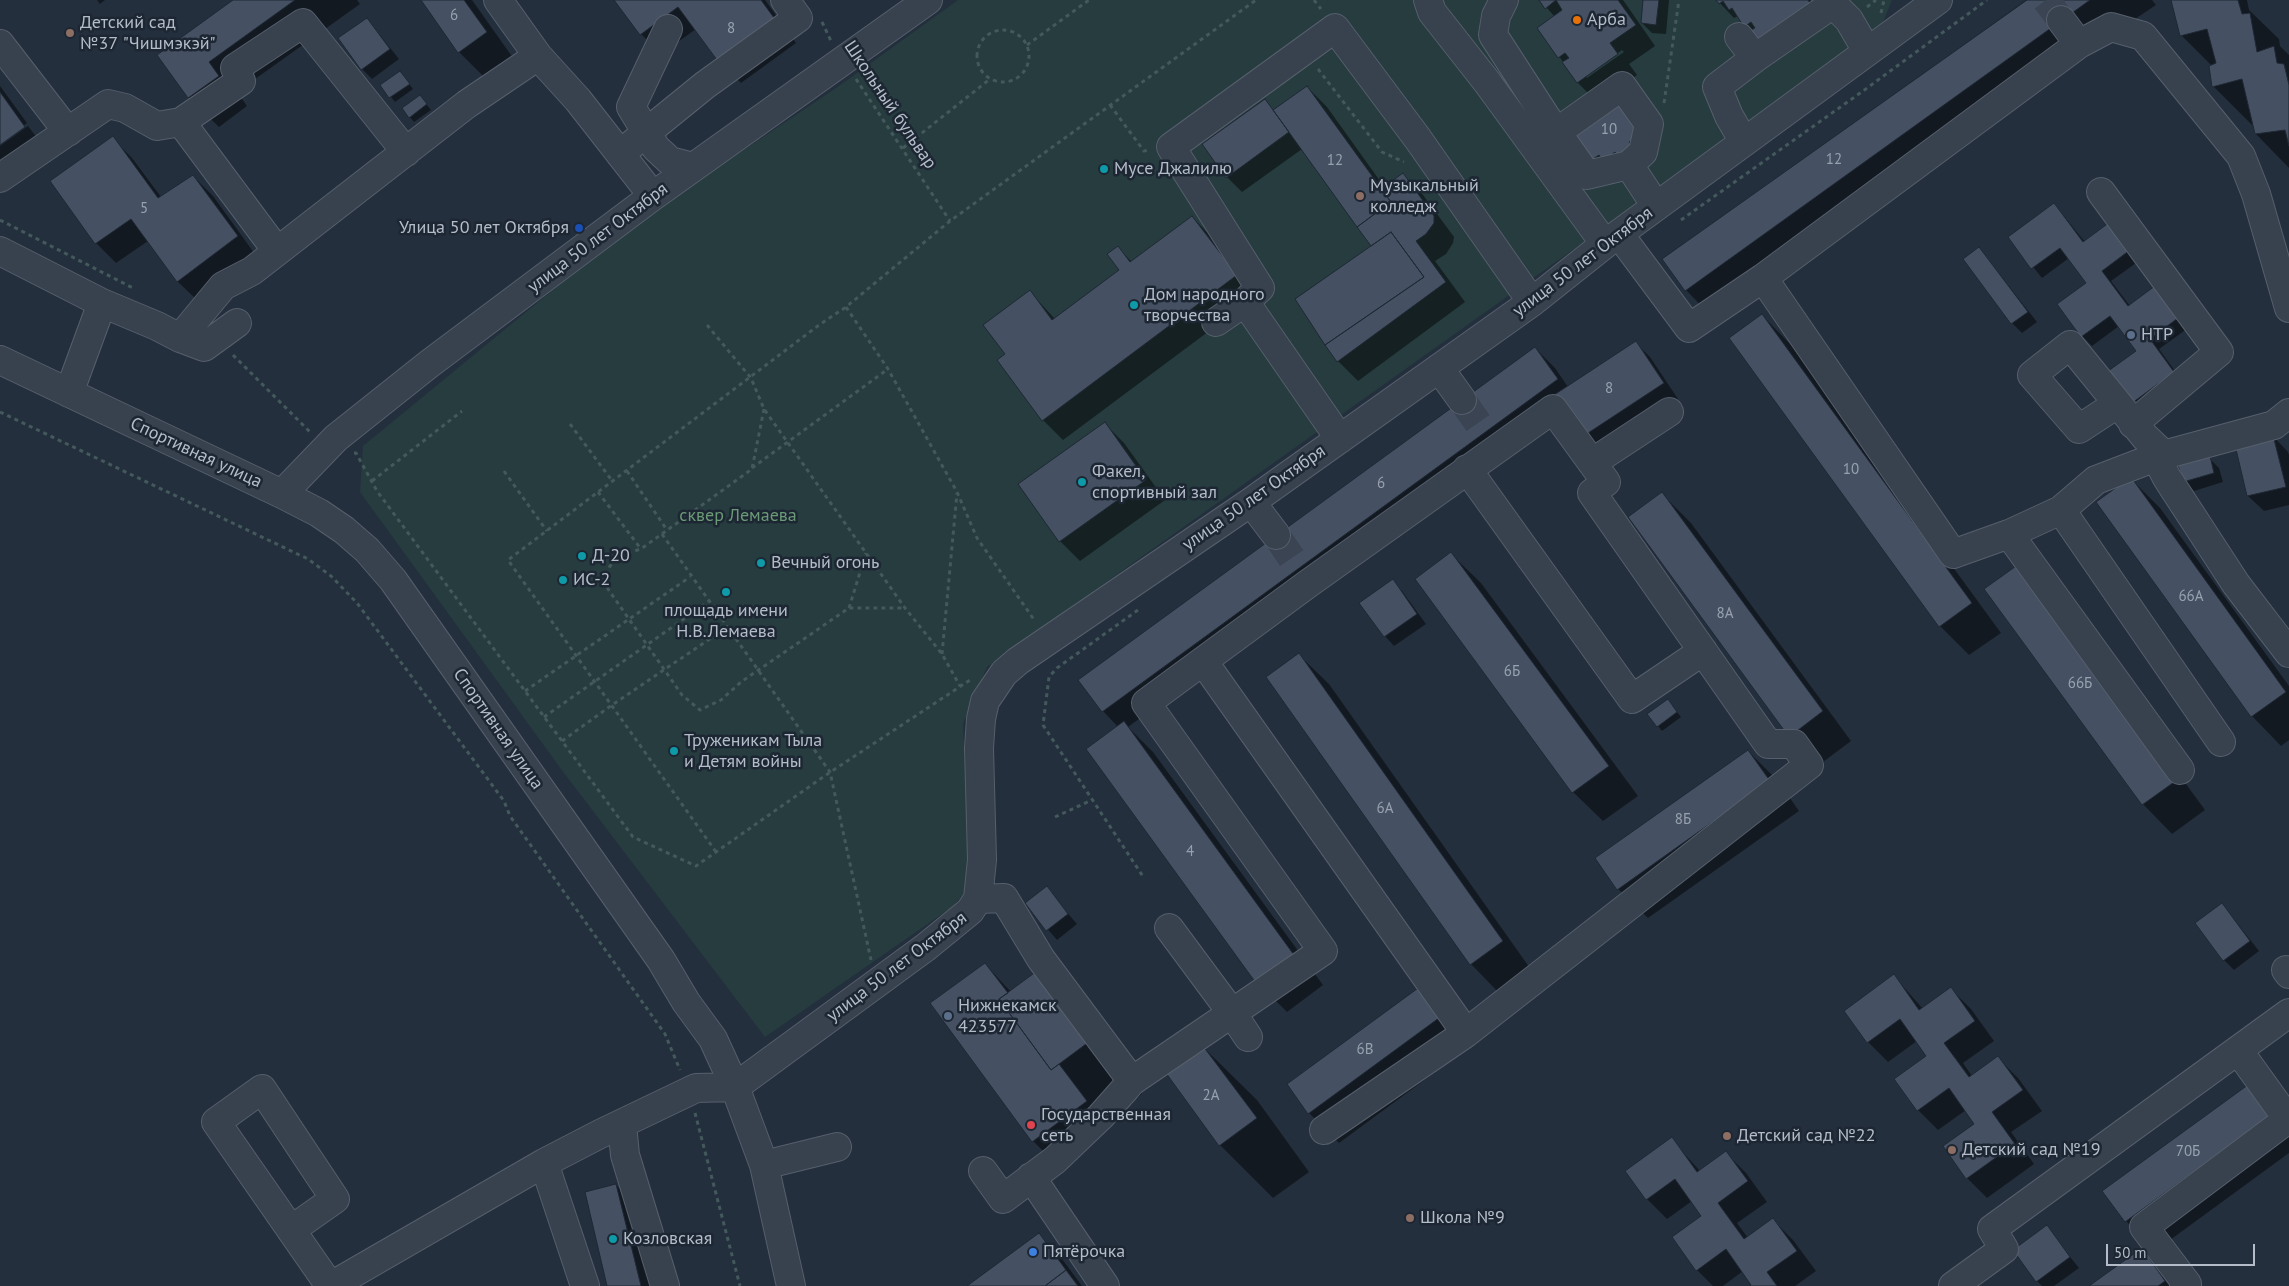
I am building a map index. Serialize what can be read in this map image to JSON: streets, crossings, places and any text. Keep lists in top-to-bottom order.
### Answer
{
  "streets": {
    "street": ["улица 50 лет Октября", "Спортивная улица"],
    "path": ["Школьный бульвар"]
  },
  "crossings": [
    ["Школьный бульвар", "улица 50 лет Октября"],
    ["улица 50 лет Октября", "Спортивная улица"]
  ],
  "parks": ["сквер Лемаева"],
  "places": [
    "Арба",
    "Детский сад №37 \"Чишмэкэй\"",
    "Мусе Джалилю",
    "Музыкальный колледж",
    "Улица 50 лет Октября",
    "Дом народного творчества",
    "НТР",
    "Факел, спортивный зал",
    "Д-20",
    "Вечный огонь",
    "ИС-2",
    "площадь имени Н.В.Лемаева",
    "Труженикам Тыла и Детям войны",
    "Нижнекамск 423577",
    "Государственная сеть",
    "Детский сад №22",
    "Детский сад №19",
    "Школа №9",
    "Козловская",
    "Пятёрочка"
  ],
  "house_numbers": [
    "6",
    "8",
    "10",
    "12",
    "12",
    "5",
    "8",
    "10",
    "6",
    "66А",
    "8А",
    "6Б",
    "66Б",
    "6А",
    "8Б",
    "4",
    "6В",
    "2А",
    "70Б"
  ],
  "scale_bar": "50 m"
}
